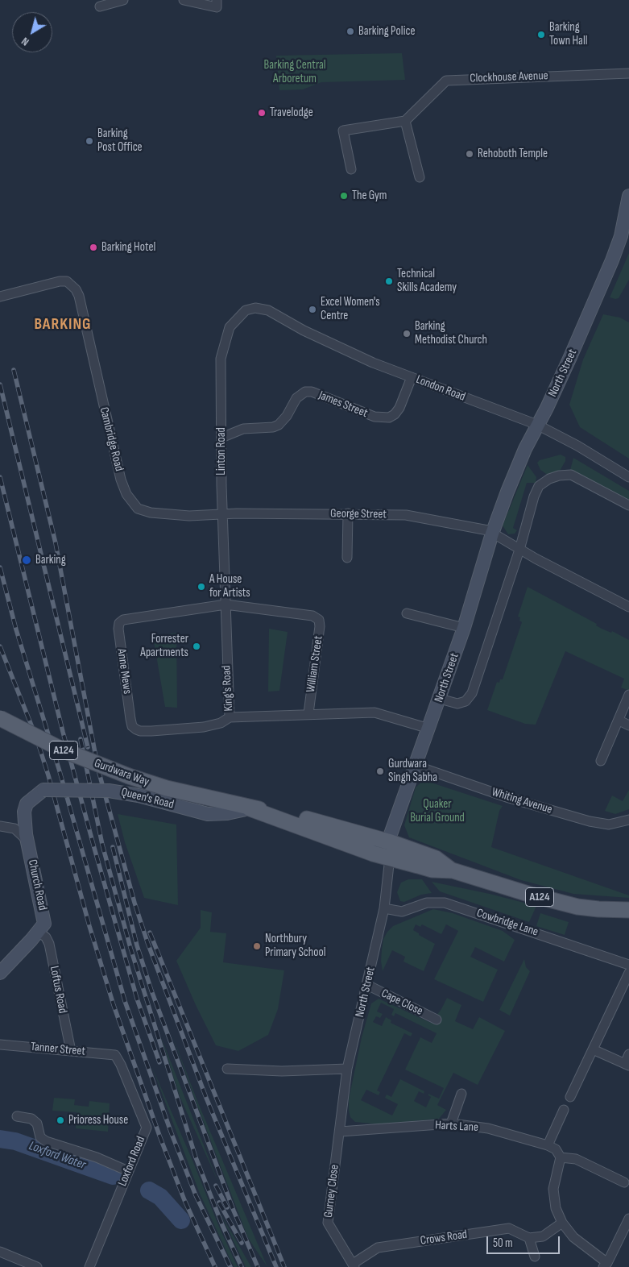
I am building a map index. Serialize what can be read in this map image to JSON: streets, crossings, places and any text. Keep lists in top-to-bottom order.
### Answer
{
  "streets": {
    "main road": ["A124", "Gurdwara Way"],
    "street": [
      "Clockhouse Avenue",
      "North Street",
      "London Road",
      "James Street",
      "Cambridge Road",
      "Linton Road",
      "George Street",
      "William Street",
      "Anne Mews",
      "King's Road",
      "Queen's Road",
      "Whiting Avenue",
      "Church Road",
      "Cowbridge Lane",
      "Loftus Road",
      "Cape Close",
      "Tanner Street",
      "Harts Lane",
      "Loxford Road",
      "Gurney Close",
      "Crows Road"
    ]
  },
  "crossings": [
    ["North Street", "London Road"],
    ["North Street", "George Street"],
    ["North Street", "Gurdwara Way"],
    ["North Street", "Whiting Avenue"],
    ["North Street", "Cowbridge Lane"],
    ["North Street", "Cape Close"],
    ["London Road", "James Street"],
    ["London Road", "Linton Road"],
    ["James Street", "Linton Road"],
    ["Cambridge Road", "Linton Road"],
    ["Cambridge Road", "George Street"],
    ["Linton Road", "George Street"],
    ["Linton Road", "William Street"],
    ["Linton Road", "Anne Mews"],
    ["Linton Road", "King's Road"],
    ["William Street", "Anne Mews"],
    ["William Street", "King's Road"],
    ["Anne Mews", "King's Road"],
    ["Gurdwara Way", "Queen's Road"],
    ["Queen's Road", "Church Road"],
    ["Church Road", "Loftus Road"],
    ["Loftus Road", "Tanner Street"],
    ["Tanner Street", "Loxford Road"],
    ["Harts Lane", "Gurney Close"],
    ["Gurney Close", "Crows Road"]
  ],
  "districts": ["BARKING"],
  "water": ["Loxford Water"],
  "parks": ["Barking Central Arboretum", "Quaker Burial Ground"],
  "places": [
    "Barking Police",
    "Barking Town Hall",
    "Travelodge",
    "Barking Post Office",
    "Rehoboth Temple",
    "The Gym",
    "Barking Hotel",
    "Technical Skills Academy",
    "Excel Women's Centre",
    "Barking Methodist Church",
    "Barking",
    "A House for Artists",
    "Forrester Apartments",
    "Gurdwara Singh Sabha",
    "Northbury Primary School",
    "Prioress House"
  ],
  "scale_bar": "50 m",
  "north": "bottom left"
}
